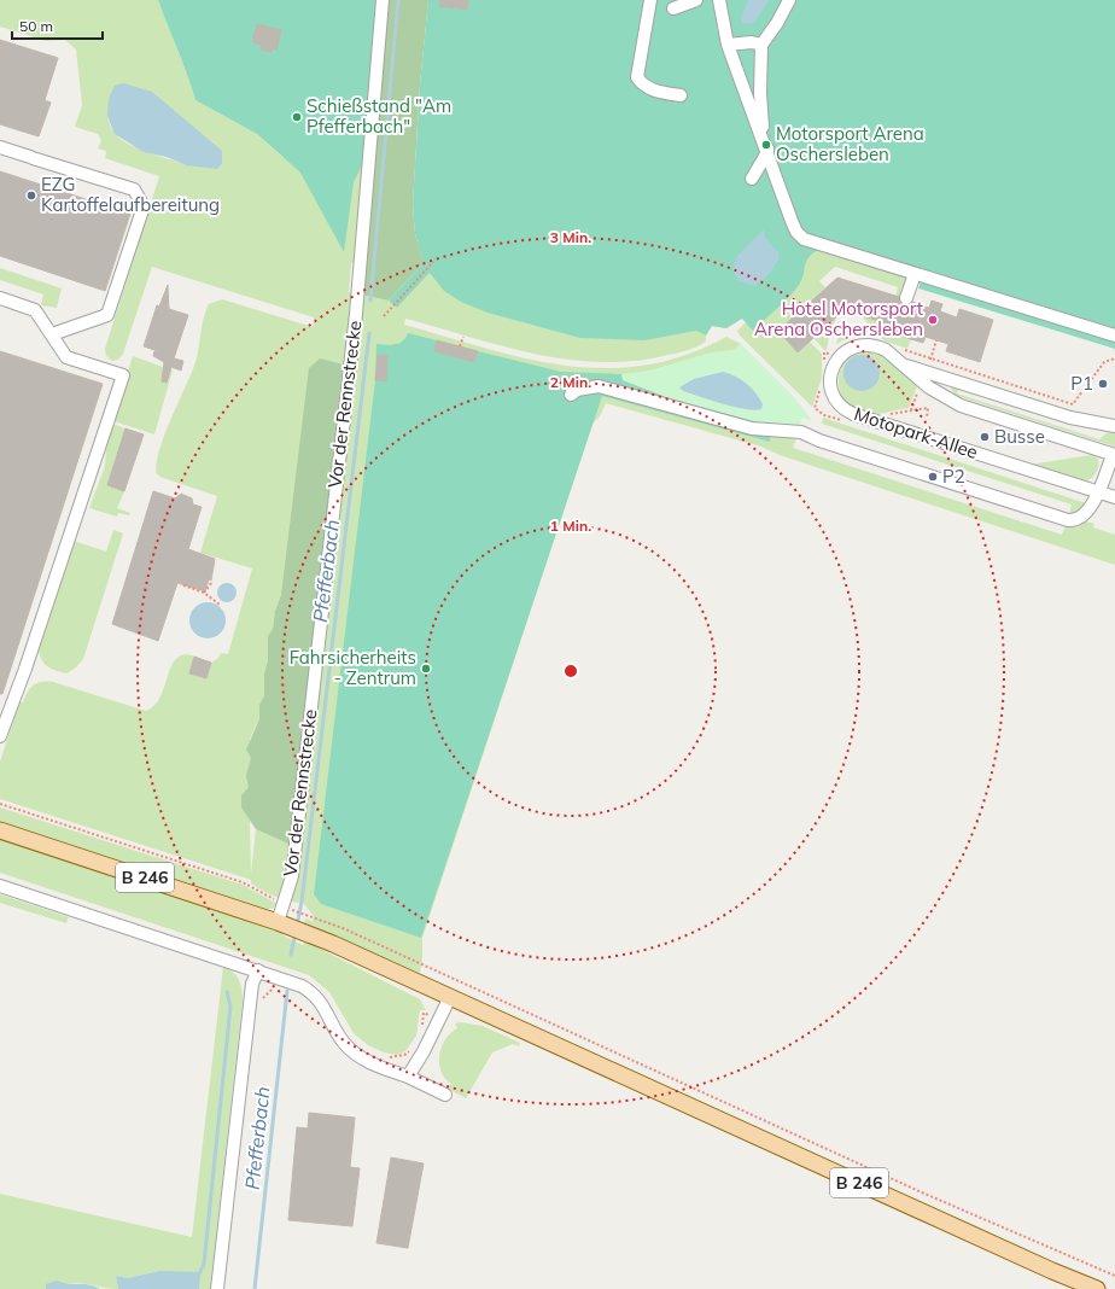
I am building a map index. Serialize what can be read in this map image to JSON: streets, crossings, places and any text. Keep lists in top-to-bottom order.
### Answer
{
  "streets": {
    "main road": ["B 246"],
    "street": ["Vor der Rennstrecke", "Motopark-Allee"]
  },
  "crossings": [
    ["Vor der Rennstrecke", "B 246"]
  ],
  "water": ["Pfefferbach"],
  "places": [
    "Schießstand \"Am Pfefferbach\"",
    "Motorsport Arena Oschersleben",
    "EZG Kartoffelaufbereitung",
    "Hotel Motorsport Arena Oschersleben",
    "P1",
    "Busse",
    "P2",
    "Fahrsicherheits - Zentrum"
  ],
  "scale_bar": "50 m",
  "rings": ["3 Min.", "2 Min.", "1 Min."]
}
